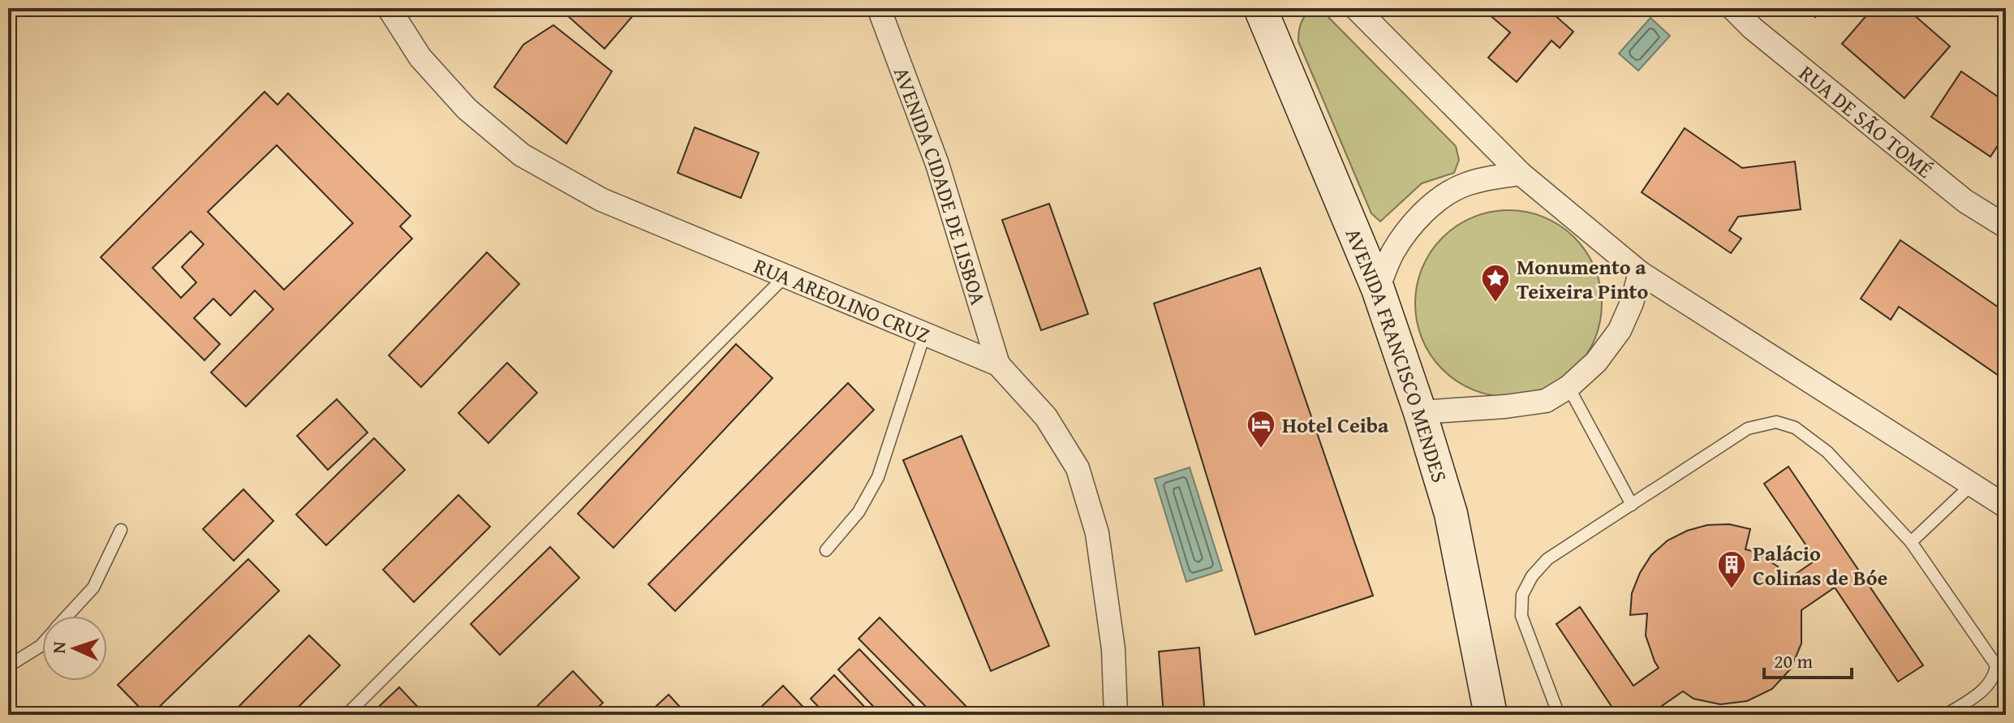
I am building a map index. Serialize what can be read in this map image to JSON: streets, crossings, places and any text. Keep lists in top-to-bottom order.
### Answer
{
  "streets": {
    "main road": ["AVENIDA FRANCISCO MENDES"],
    "street": ["RUA DE SÃO TOMÉ", "AVENIDA CIDADE DE LISBOA", "RUA AREOLINO CRUZ"]
  },
  "crossings": [
    ["AVENIDA CIDADE DE LISBOA", "RUA AREOLINO CRUZ"]
  ],
  "places": {
    "place": ["Monumento a Teixeira Pinto"],
    "hotel": ["Hotel Ceiba"],
    "building": ["Palácio Colinas de Bóe"]
  },
  "scale_bar": "20 m",
  "north": "left"
}
